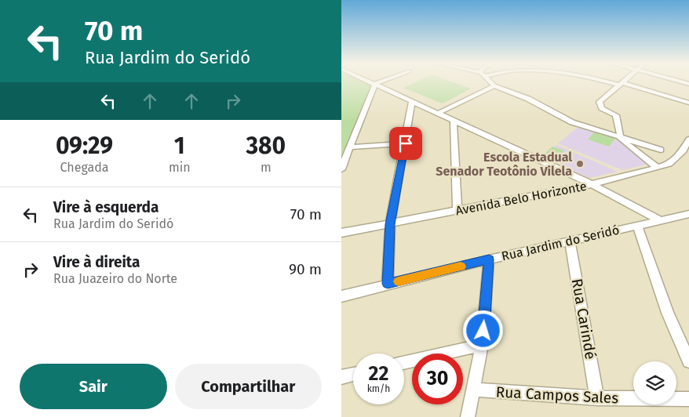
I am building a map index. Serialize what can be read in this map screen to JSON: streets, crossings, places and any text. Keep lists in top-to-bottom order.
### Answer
{
  "streets": {
    "street": [
      "Avenida Belo Horizonte",
      "Rua Jardim do Seridó",
      "Rua Carindé",
      "Rua Campos Sales"
    ]
  },
  "crossings": [
    ["Rua Jardim do Seridó", "Rua Carindé"],
    ["Rua Carindé", "Rua Campos Sales"]
  ],
  "places": ["Escola Estadual Senador Teotônio Vilela"],
  "page": {
    "turn": ["70 m", "Rua Jardim do Seridó"],
    "eta": [
      "09:29",
      "Chegada",
      "1",
      "min",
      "380",
      "m"
    ],
    "list": [
      {
        "name": "Vire à esquerda",
        "note": "Rua Jardim do Seridó",
        "value": "70 m"
      },
      {
        "name": "Vire à direita",
        "note": "Rua Juazeiro do Norte",
        "value": "90 m"
      }
    ],
    "speed": "22 km/h",
    "limit": "30",
    "buttons": ["Sair", "Compartilhar"]
  }
}
